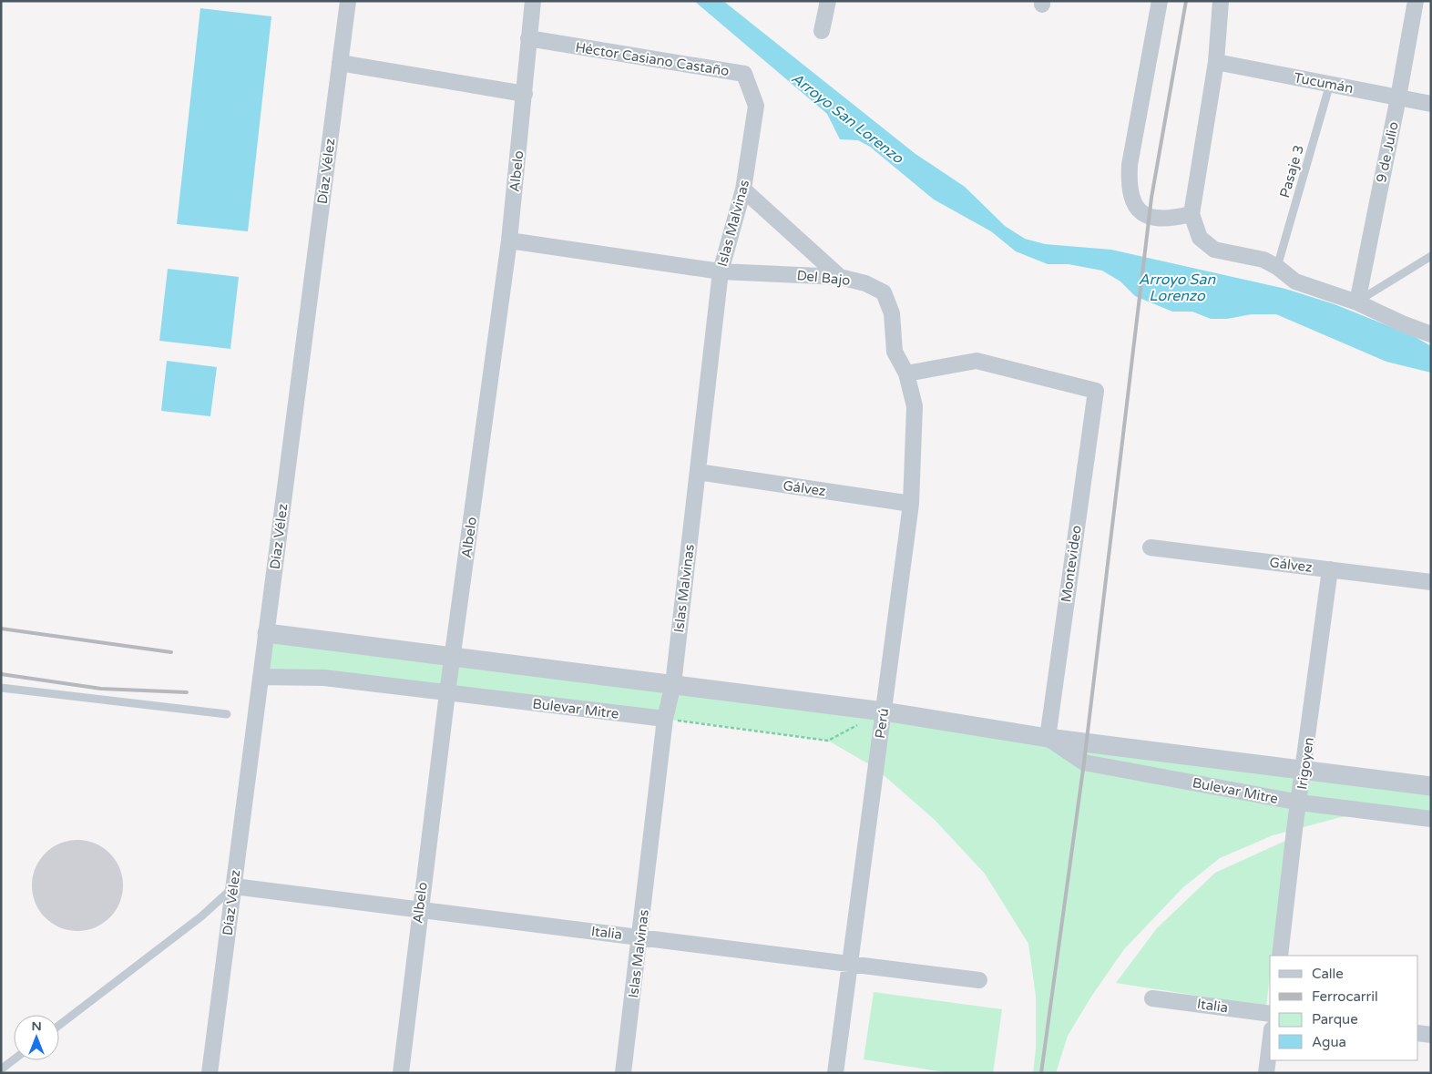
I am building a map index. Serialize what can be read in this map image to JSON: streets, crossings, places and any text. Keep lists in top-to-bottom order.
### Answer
{
  "streets": {
    "street": [
      "Héctor Casiano Castaño",
      "Tucumán",
      "9 de Julio",
      "Díaz Vélez",
      "Albelo",
      "Islas Malvinas",
      "Del Bajo",
      "Gálvez",
      "Montevideo",
      "Bulevar Mitre",
      "Perú",
      "Irigoyen",
      "Italia"
    ],
    "lane": ["Pasaje 3"]
  },
  "crossings": [
    ["Héctor Casiano Castaño", "Albelo"],
    ["Héctor Casiano Castaño", "Islas Malvinas"],
    ["Tucumán", "9 de Julio"],
    ["Tucumán", "Pasaje 3"],
    ["Díaz Vélez", "Bulevar Mitre"],
    ["Díaz Vélez", "Italia"],
    ["Albelo", "Del Bajo"],
    ["Albelo", "Bulevar Mitre"],
    ["Albelo", "Italia"],
    ["Islas Malvinas", "Del Bajo"],
    ["Islas Malvinas", "Gálvez"],
    ["Islas Malvinas", "Bulevar Mitre"],
    ["Islas Malvinas", "Italia"],
    ["Del Bajo", "Montevideo"],
    ["Del Bajo", "Perú"],
    ["Gálvez", "Perú"],
    ["Gálvez", "Irigoyen"],
    ["Montevideo", "Bulevar Mitre"],
    ["Montevideo", "Perú"],
    ["Bulevar Mitre", "Perú"],
    ["Bulevar Mitre", "Irigoyen"],
    ["Perú", "Italia"]
  ],
  "water": ["Arroyo San Lorenzo"],
  "legend": [
    "Calle",
    "Ferrocarril",
    "Parque",
    "Agua"
  ],
  "north": "top"
}
